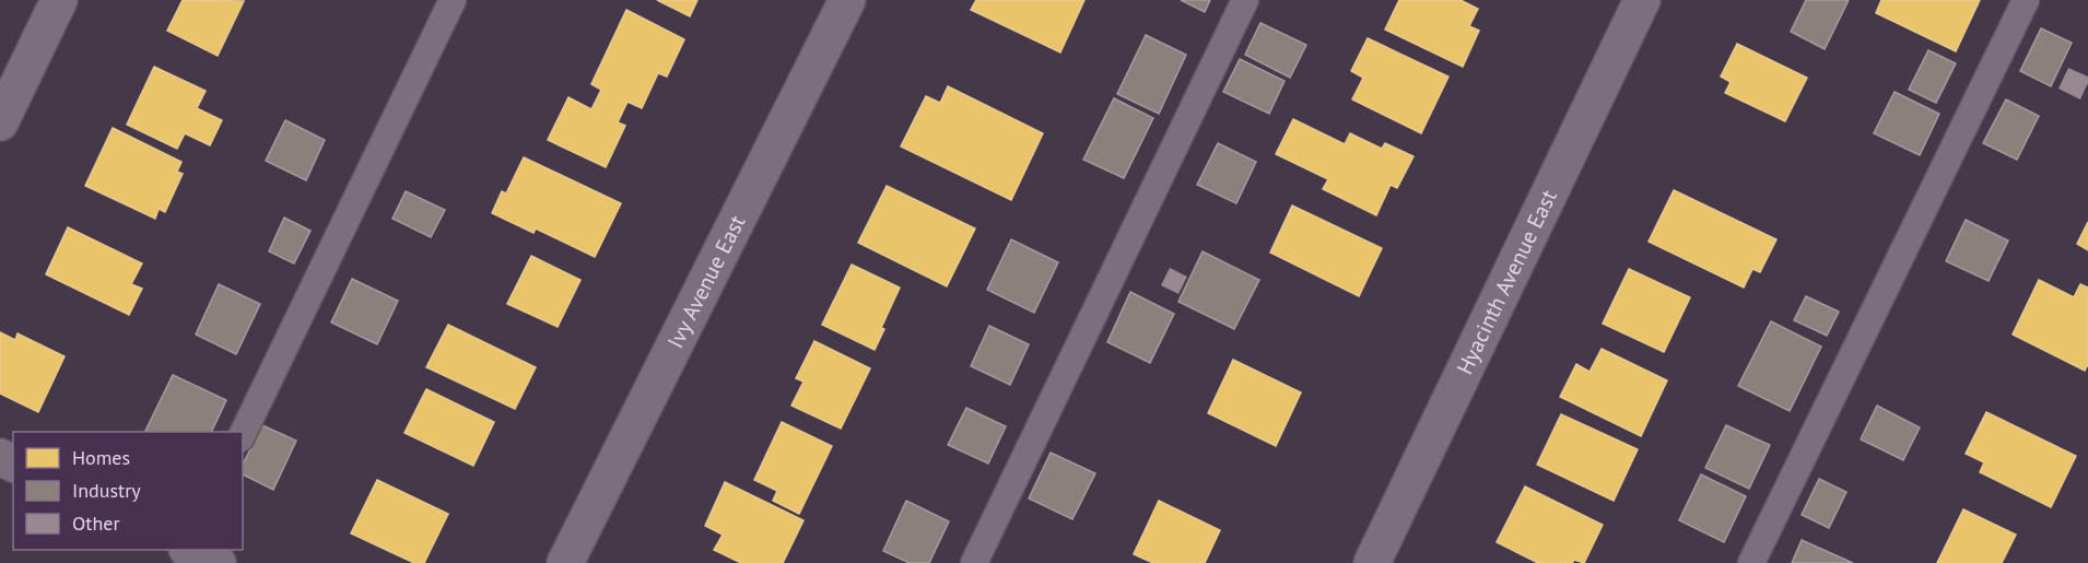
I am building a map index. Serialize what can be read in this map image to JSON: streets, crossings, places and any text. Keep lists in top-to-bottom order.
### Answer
{
  "streets": {
    "street": ["Hyacinth Avenue East", "Ivy Avenue East"]
  },
  "legend": ["Homes", "Industry", "Other"]
}
